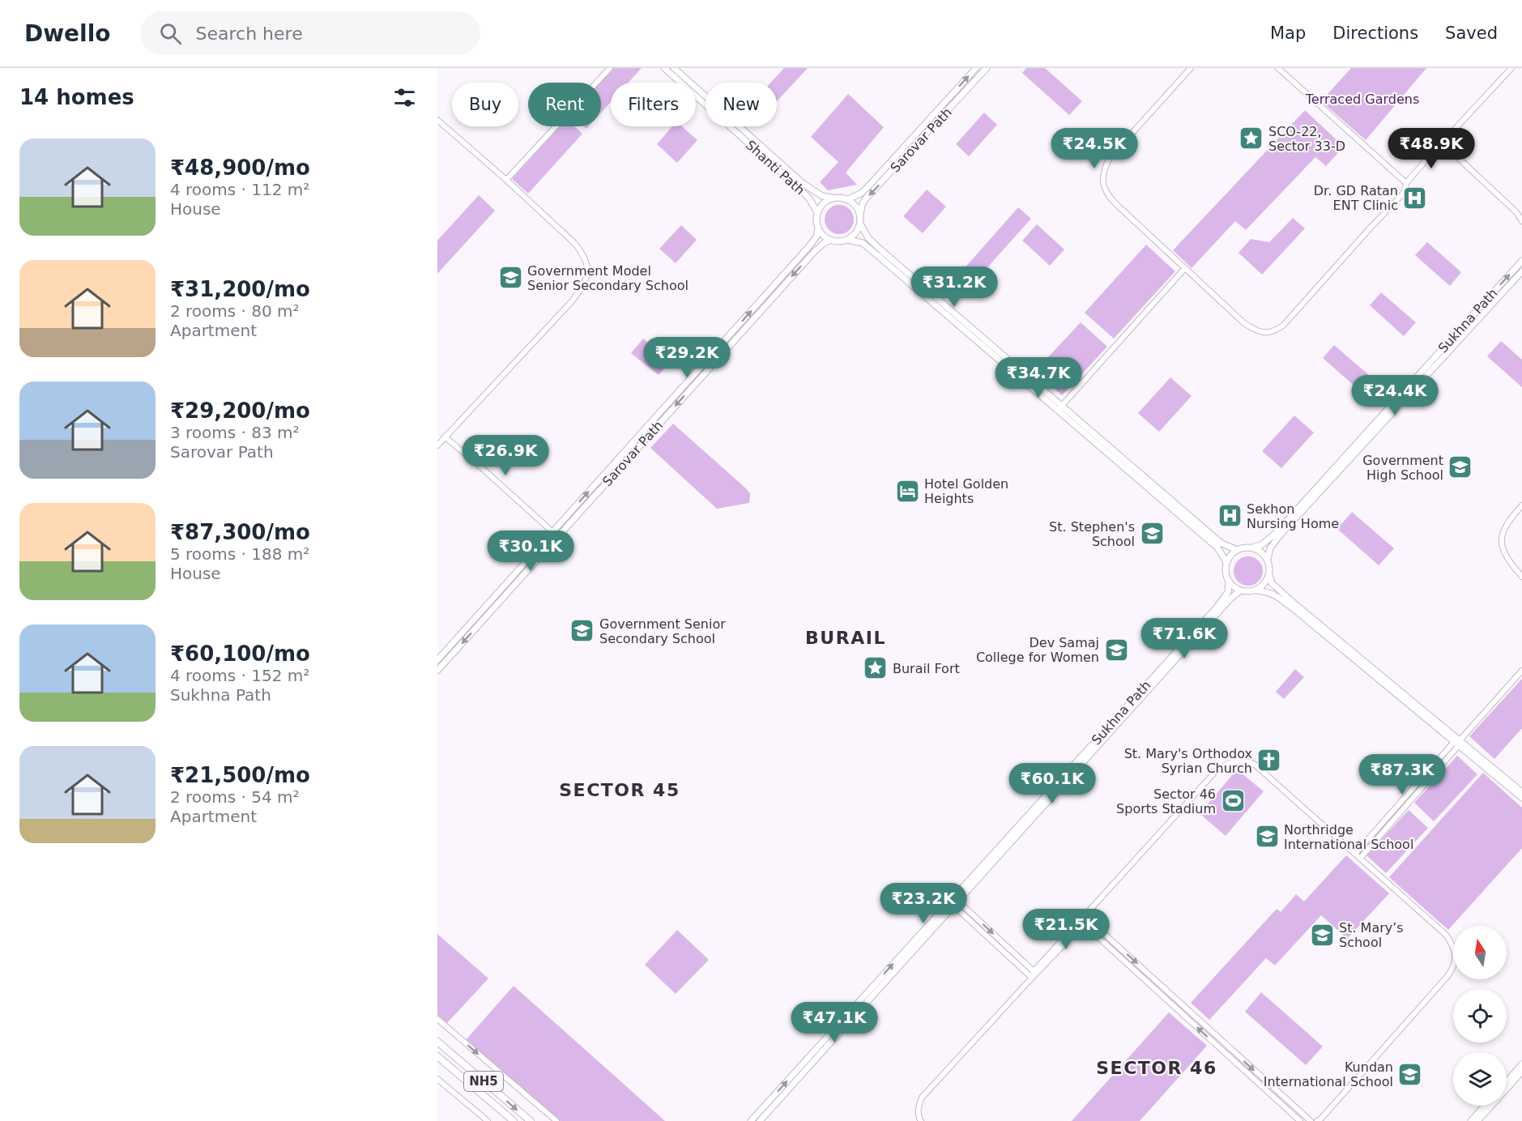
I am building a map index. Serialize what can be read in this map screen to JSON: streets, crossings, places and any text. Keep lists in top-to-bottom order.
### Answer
{
  "streets": {
    "highway": ["NH5"],
    "main road": ["Sarovar Path", "Shanti Path", "Sukhna Path"]
  },
  "crossings": [
    ["Sarovar Path", "Shanti Path"]
  ],
  "districts": ["BURAIL", "SECTOR 45", "SECTOR 46"],
  "parks": ["Terraced Gardens"],
  "places": {
    "place": ["SCO-22, Sector 33-D", "Burail Fort"],
    "hospital": ["Dr. GD Ratan ENT Clinic", "Sekhon Nursing Home"],
    "school or university": [
      "Government Model Senior Secondary School",
      "Government High School",
      "St. Stephen's School",
      "Government Senior Secondary School",
      "Dev Samaj College for Women",
      "Northridge International School",
      "St. Mary’s School",
      "Kundan International School"
    ],
    "hotel": ["Hotel Golden Heights"],
    "church": ["St. Mary's Orthodox Syrian Church"],
    "sports": ["Sector 46 Sports Stadium"]
  },
  "north": "top",
  "page": {
    "header": "Dwello",
    "search": "Search here",
    "nav": ["Map", "Directions", "Saved"],
    "heading": "14 homes",
    "chip": [
      "Buy",
      "Rent",
      "Filters",
      "New"
    ],
    "list": [
      {
        "name": "₹48,900/mo",
        "note": "4 rooms · 112 m² · House"
      },
      {
        "name": "₹31,200/mo",
        "note": "2 rooms · 80 m² · Apartment"
      },
      {
        "name": "₹29,200/mo",
        "note": "3 rooms · 83 m² · Sarovar Path"
      },
      {
        "name": "₹87,300/mo",
        "note": "5 rooms · 188 m² · House"
      },
      {
        "name": "₹60,100/mo",
        "note": "4 rooms · 152 m² · Sukhna Path"
      },
      {
        "name": "₹21,500/mo",
        "note": "2 rooms · 54 m² · Apartment"
      }
    ],
    "price": [
      "₹24.5K",
      "₹48.9K",
      "₹31.2K",
      "₹29.2K",
      "₹34.7K",
      "₹24.4K",
      "₹26.9K",
      "₹30.1K",
      "₹71.6K",
      "₹87.3K",
      "₹60.1K",
      "₹23.2K",
      "₹21.5K",
      "₹47.1K"
    ]
  }
}
